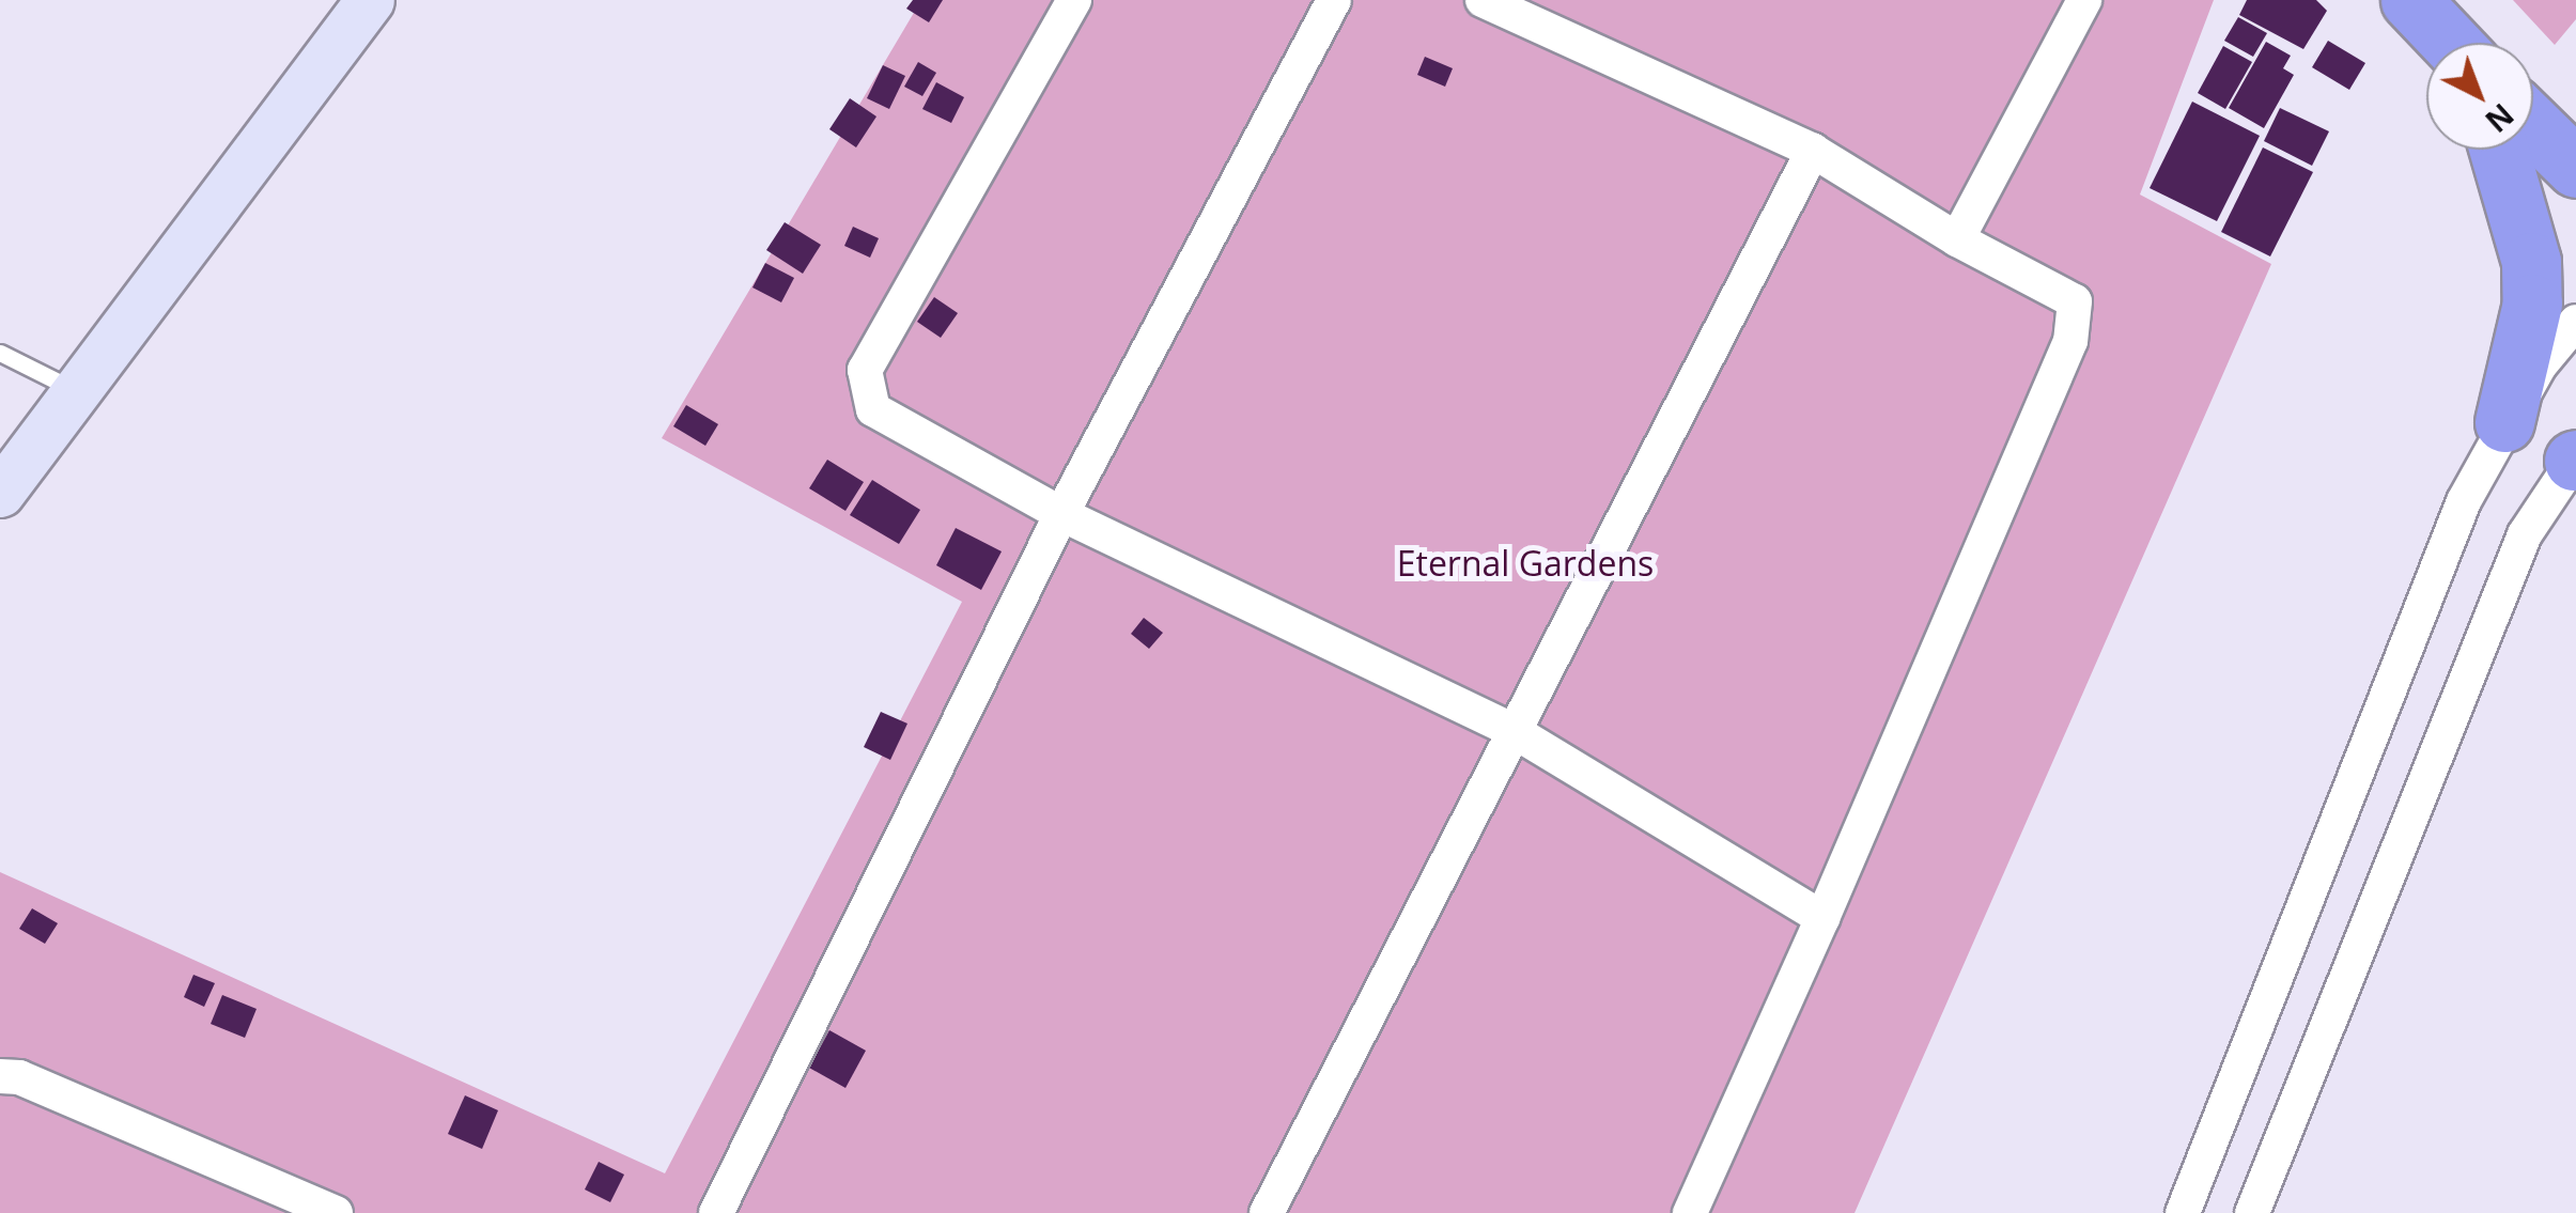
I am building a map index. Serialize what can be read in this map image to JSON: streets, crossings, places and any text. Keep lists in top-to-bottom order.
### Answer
{
  "parks": ["Eternal Gardens"],
  "north": "bottom right"
}
